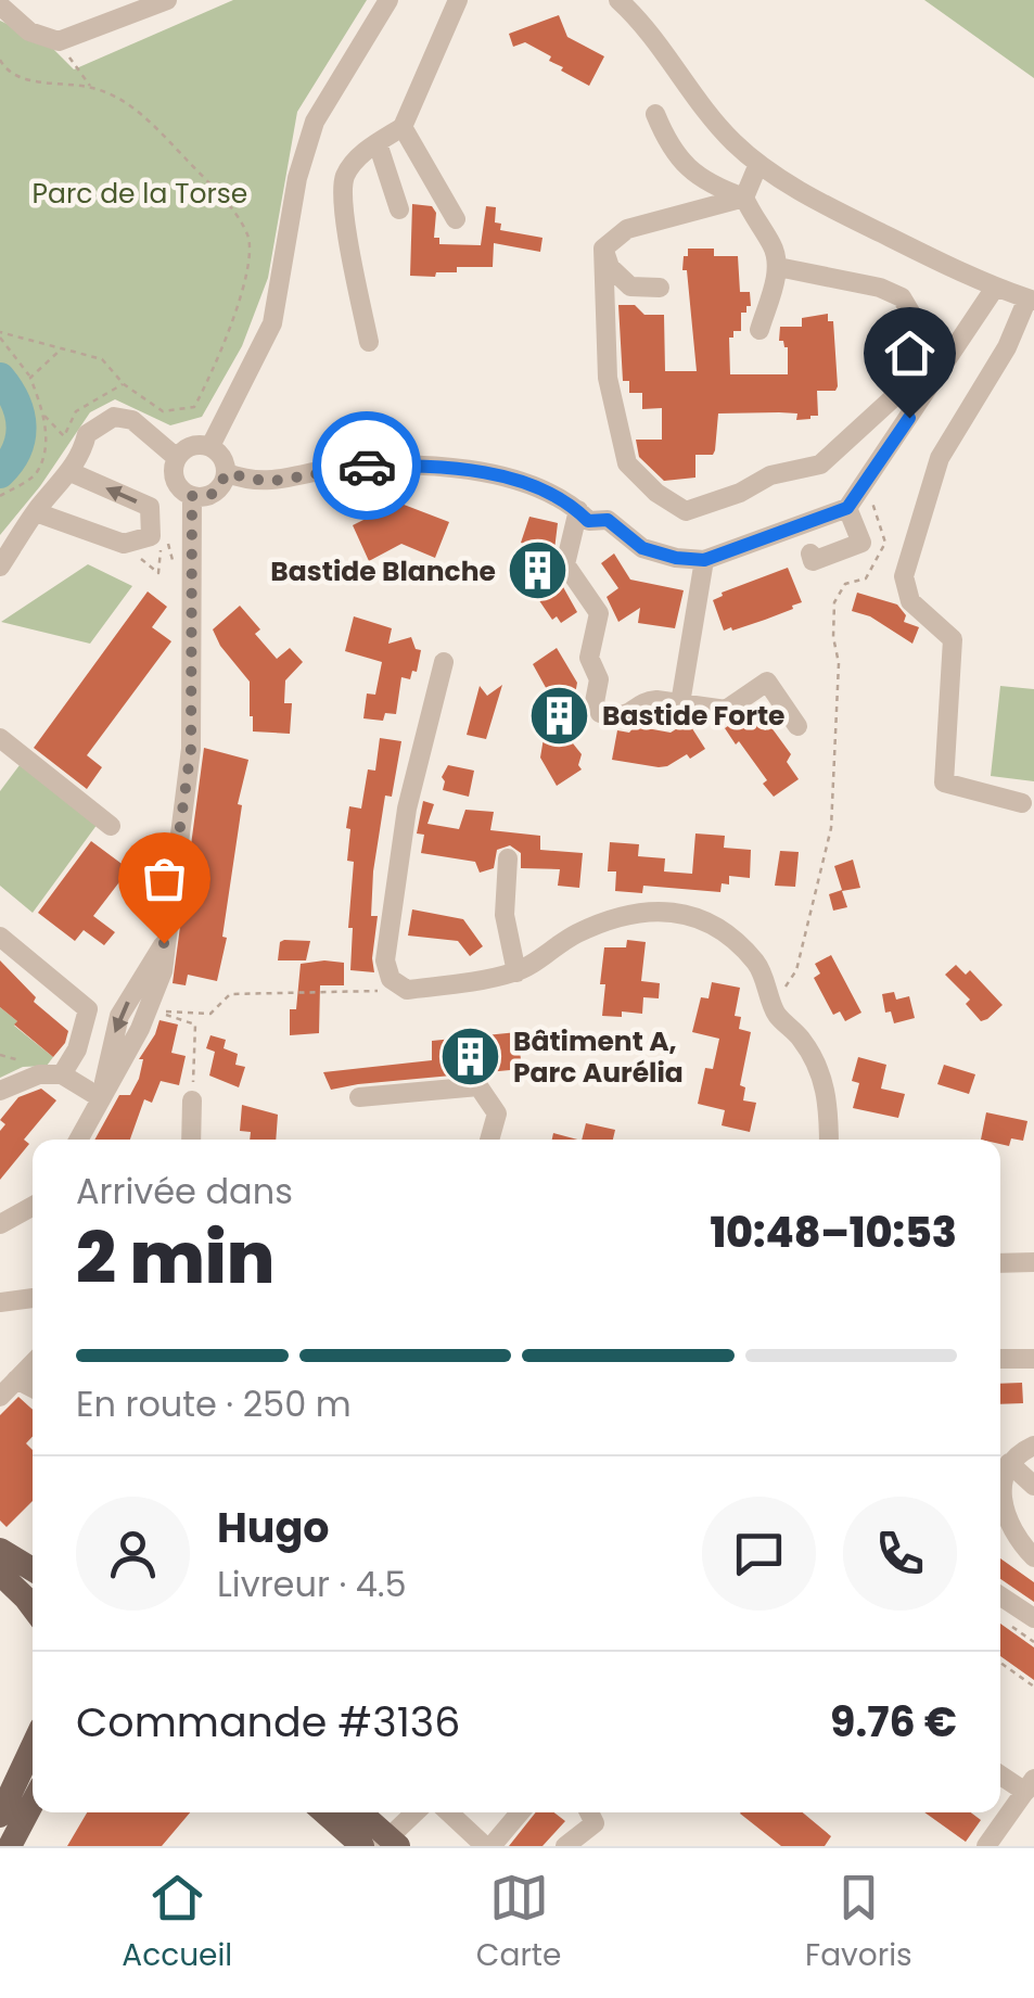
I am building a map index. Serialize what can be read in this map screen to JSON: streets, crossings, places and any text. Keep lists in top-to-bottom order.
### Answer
{
  "parks": ["Parc de la Torse"],
  "places": {
    "building": ["Bastide Blanche", "Bastide Forte", "Bâtiment A, Parc Aurélia"]
  },
  "page": {
    "heading": ["2 min", "Arrivée dans", "10:48–10:53"],
    "panel": [
      "Hugo",
      "Livreur · 4.5",
      "Commande #3136",
      "9.76 €"
    ],
    "bar": "En route · 250 m",
    "tabs": ["Accueil", "Carte", "Favoris"]
  }
}
